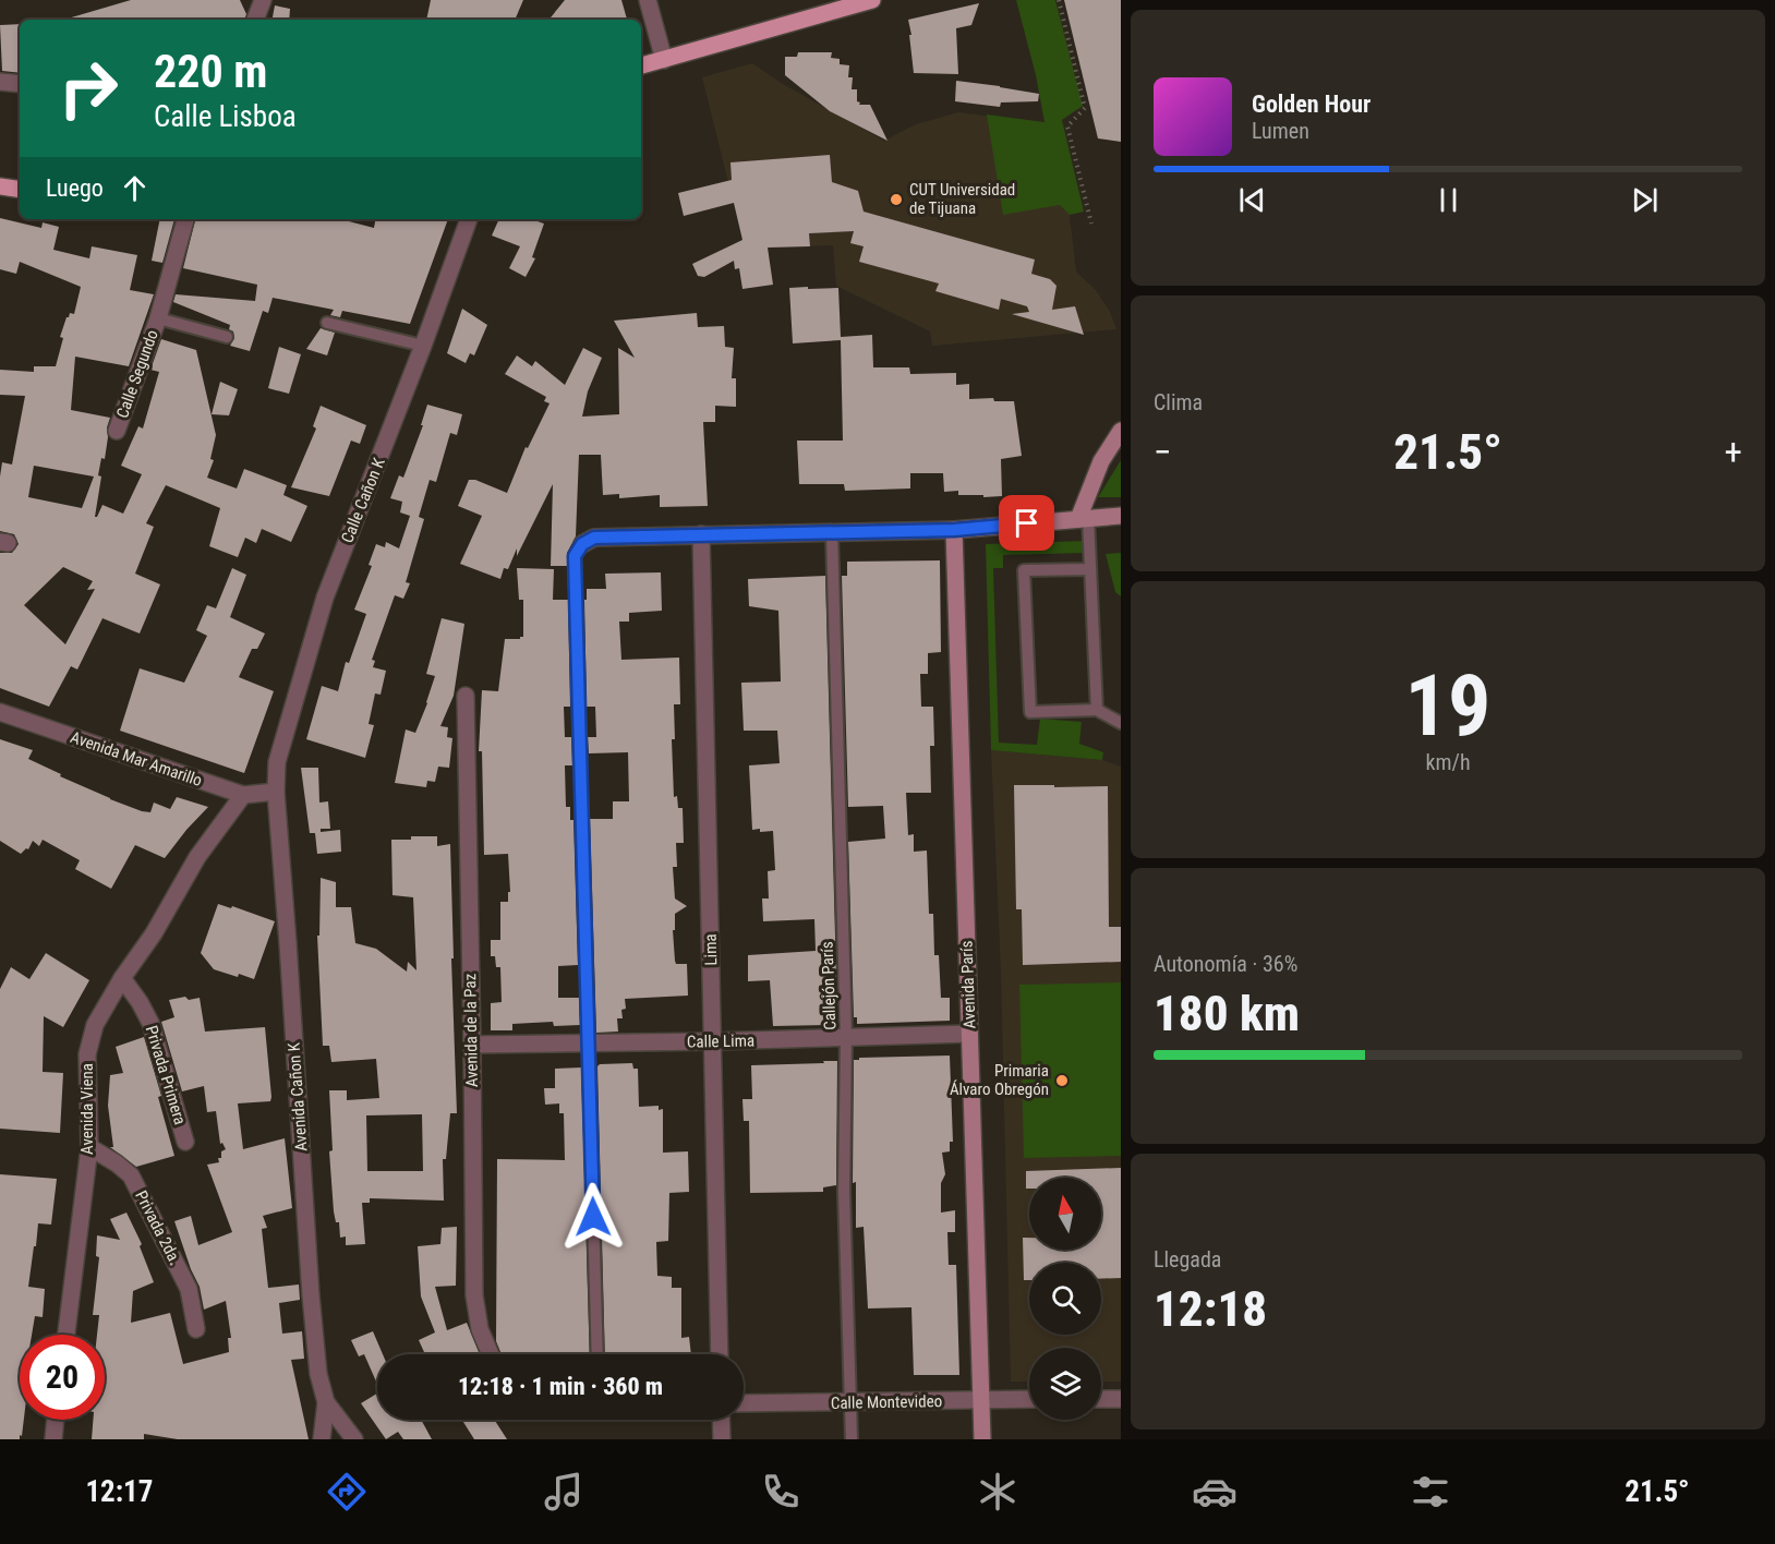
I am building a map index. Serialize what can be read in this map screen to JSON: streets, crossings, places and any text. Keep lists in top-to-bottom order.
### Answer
{
  "streets": {
    "main road": ["Avenida París"],
    "street": [
      "Calle Segundo",
      "Calle Cañon K",
      "Avenida Mar Amarillo",
      "Lima",
      "Avenida de la Paz",
      "Calle Lima",
      "Privada Primera",
      "Avenida Cañon K",
      "Avenida Viena",
      "Privada 2da.",
      "Calle Montevideo"
    ],
    "lane": ["Callejón París"]
  },
  "crossings": [
    ["Calle Cañon K", "Avenida Mar Amarillo"],
    ["Calle Cañon K", "Avenida Cañon K"],
    ["Avenida Mar Amarillo", "Avenida Cañon K"],
    ["Avenida Mar Amarillo", "Avenida Viena"],
    ["Lima", "Calle Lima"],
    ["Avenida París", "Calle Lima"],
    ["Avenida París", "Calle Montevideo"],
    ["Callejón París", "Calle Lima"],
    ["Callejón París", "Calle Montevideo"],
    ["Avenida de la Paz", "Calle Lima"],
    ["Privada Primera", "Avenida Viena"],
    ["Avenida Viena", "Privada 2da."]
  ],
  "places": ["CUT Universidad de Tijuana", "Primaria Álvaro Obregón"],
  "north": "top",
  "page": {
    "turn": ["220 m", "Calle Lisboa"],
    "song": ["Golden Hour", "Lumen"],
    "then": "Luego",
    "tile": [
      "Clima",
      ["19", "km/h"],
      ["Autonomía · 36%", "180 km"],
      ["Llegada", "12:18"]
    ],
    "heat": ["−", "21.5°", "+"],
    "limit": "20",
    "trip": "12:18 · 1 min · 360 m",
    "tabs": ["12:17", "21.5°"]
  }
}
